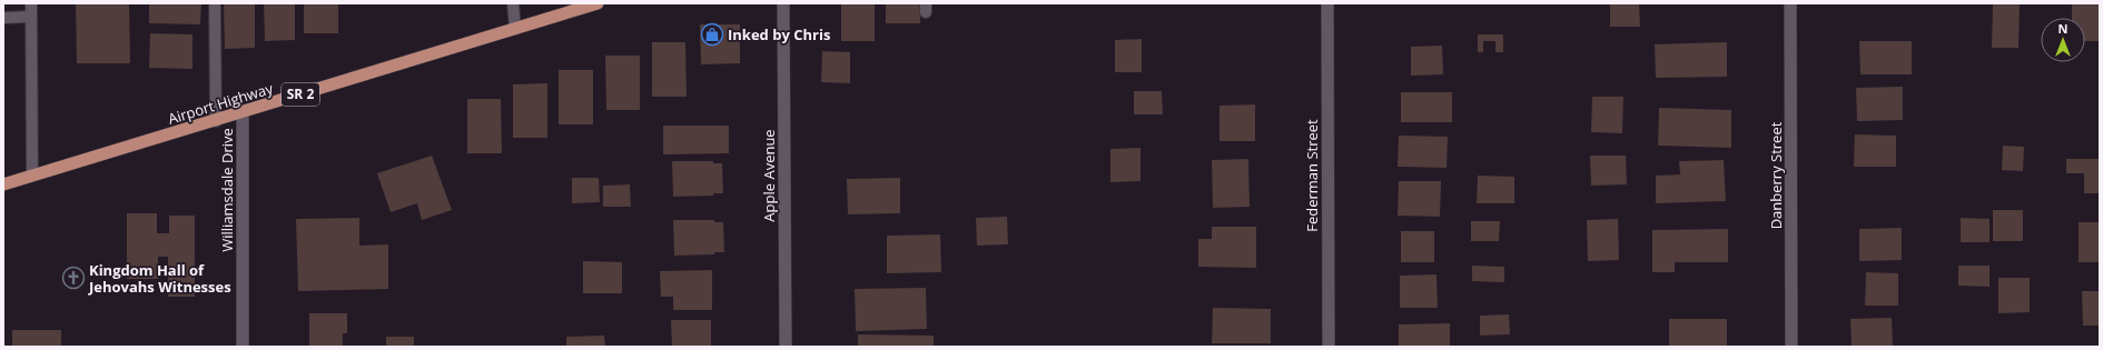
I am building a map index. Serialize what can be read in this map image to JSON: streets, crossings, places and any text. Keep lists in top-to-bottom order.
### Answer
{
  "streets": {
    "main road": ["SR 2", "Airport Highway"],
    "street": [
      "Apple Avenue",
      "Federman Street",
      "Danberry Street",
      "Williamsdale Drive"
    ]
  },
  "crossings": [
    ["Airport Highway", "Williamsdale Drive"]
  ],
  "places": {
    "shop": ["Inked by Chris"],
    "church": ["Kingdom Hall of Jehovahs Witnesses"]
  },
  "north": "top"
}
